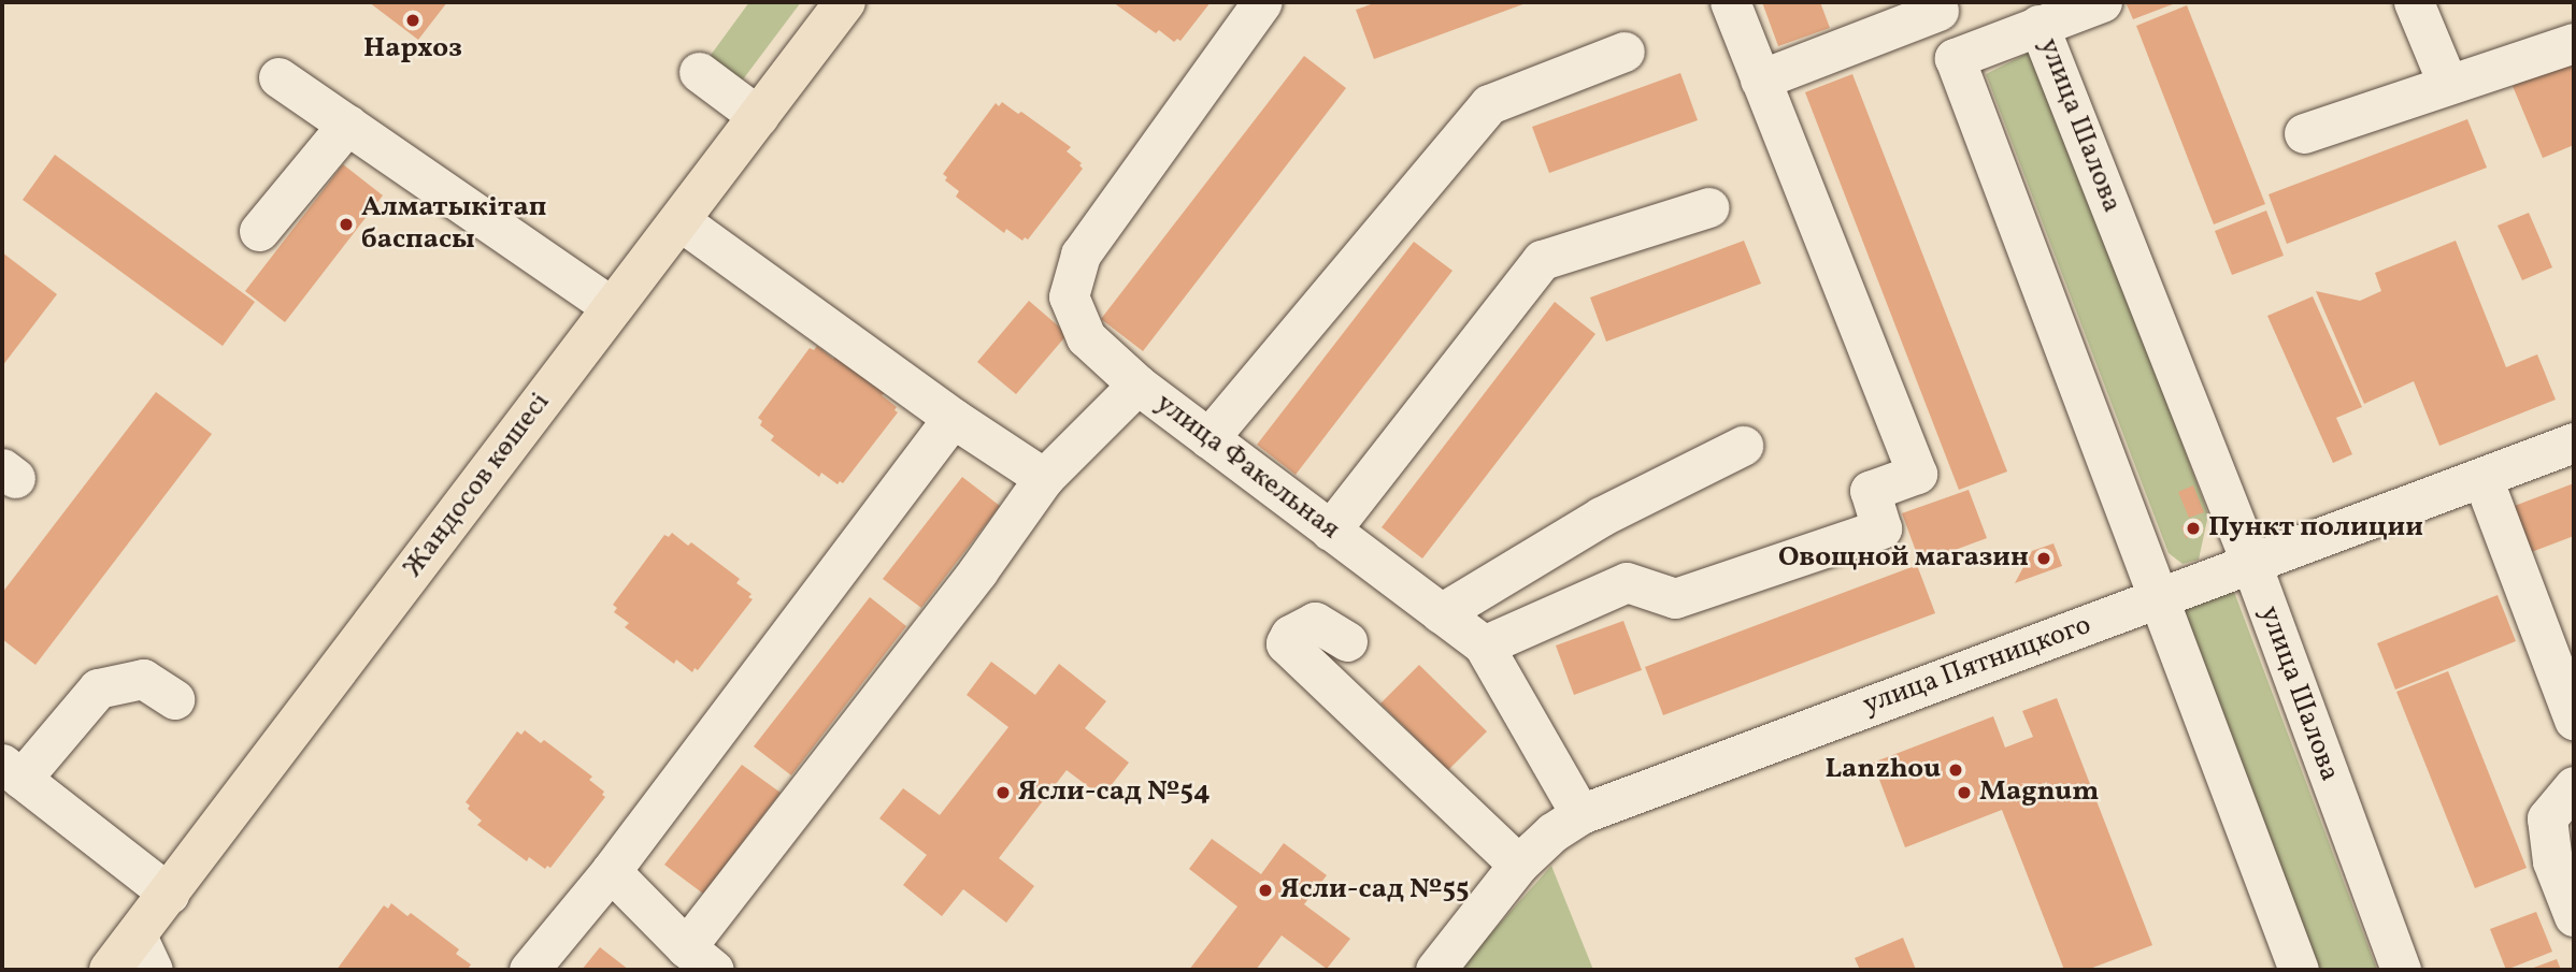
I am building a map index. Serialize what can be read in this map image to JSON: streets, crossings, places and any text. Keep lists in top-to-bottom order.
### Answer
{
  "streets": {
    "main road": ["Жандосов көшесі"],
    "street": ["улица Шалова", "улица Факельная", "улица Пятницкого"]
  },
  "crossings": [
    ["улица Шалова", "улица Пятницкого"],
    ["улица Факельная", "улица Пятницкого"]
  ],
  "places": [
    "Нархоз",
    "Алматыкітап баспасы",
    "Пункт полиции",
    "Овощной магазин",
    "Lanzhou",
    "Ясли-сад №54",
    "Magnum",
    "Ясли-сад №55"
  ]
}
